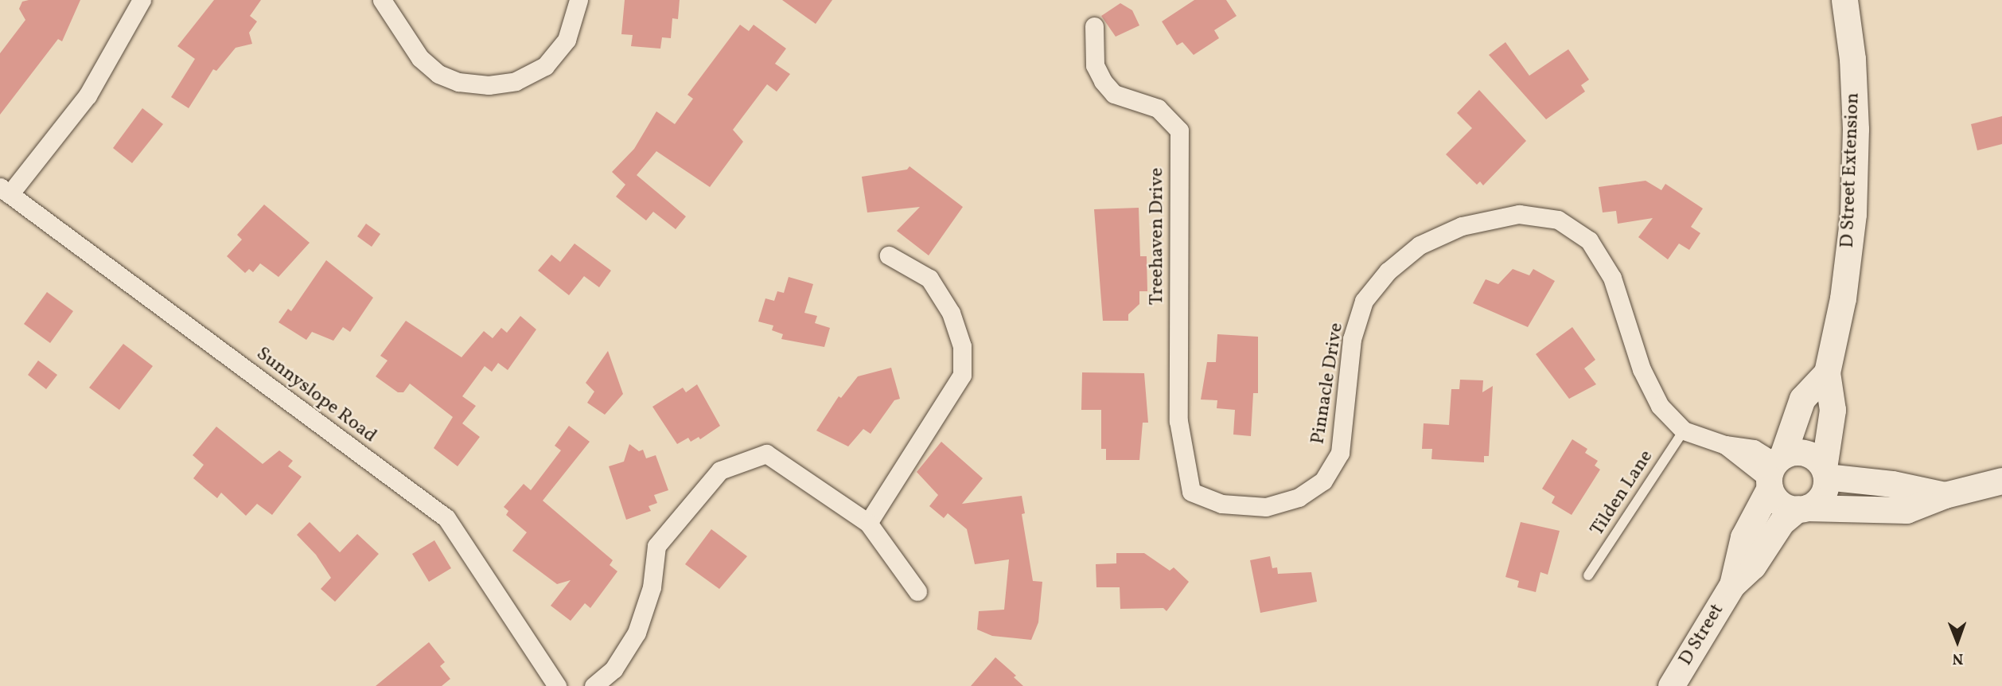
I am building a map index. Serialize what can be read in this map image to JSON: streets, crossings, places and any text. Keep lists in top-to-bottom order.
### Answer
{
  "streets": {
    "street": [
      "D Street Extension",
      "Treehaven Drive",
      "Pinnacle Drive",
      "Sunnyslope Road",
      "D Street"
    ],
    "lane": ["Tilden Lane"]
  },
  "crossings": [
    ["D Street Extension", "Pinnacle Drive"],
    ["D Street Extension", "D Street"],
    ["Treehaven Drive", "Pinnacle Drive"],
    ["Pinnacle Drive", "Tilden Lane"],
    ["Pinnacle Drive", "D Street"]
  ],
  "north": "bottom"
}
